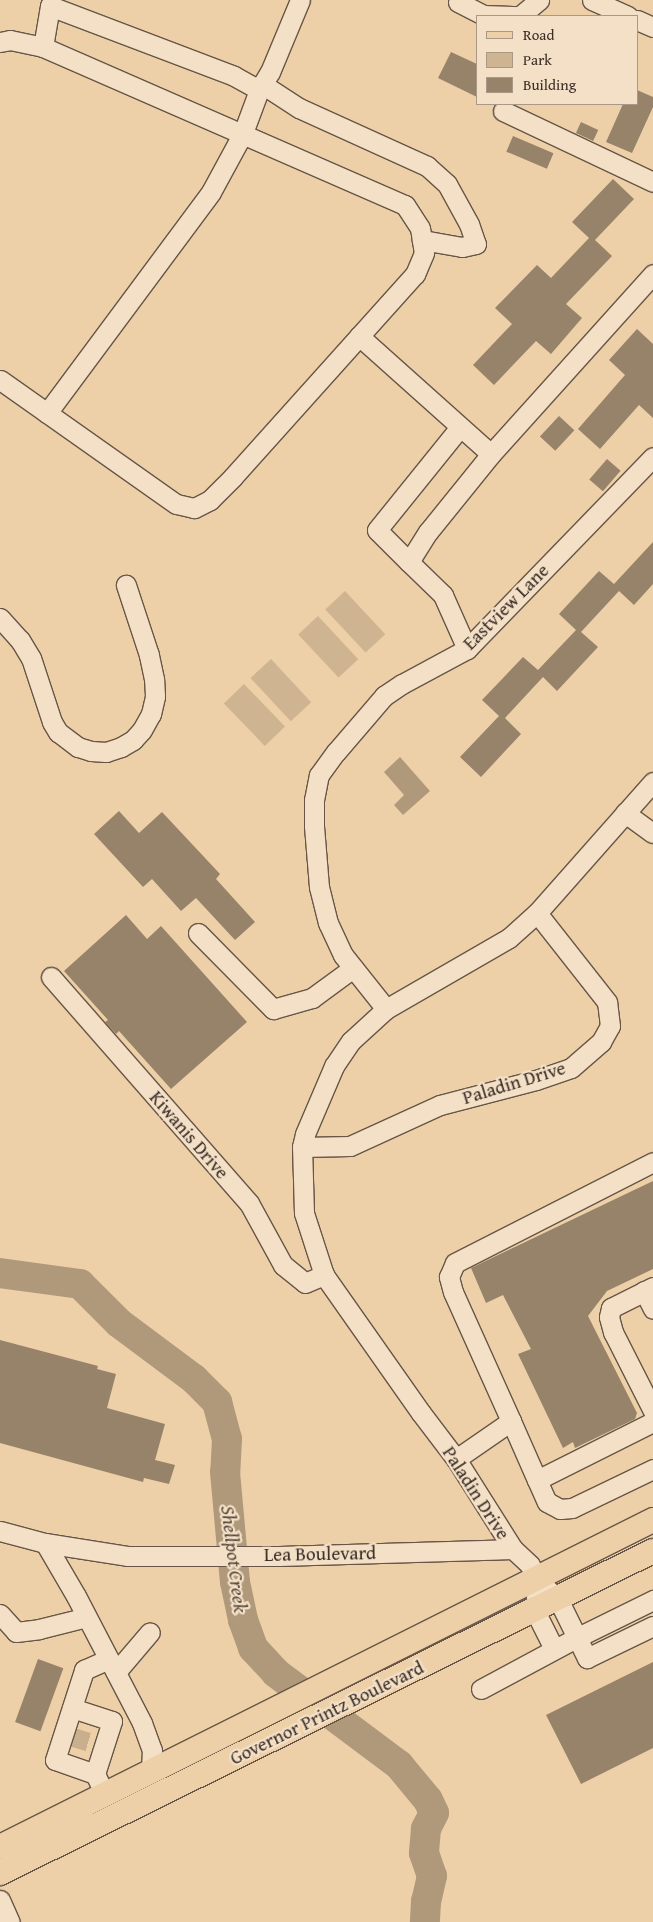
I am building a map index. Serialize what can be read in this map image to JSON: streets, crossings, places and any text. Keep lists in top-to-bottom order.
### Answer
{
  "streets": {
    "main road": ["Governor Printz Boulevard"],
    "street": [
      "Eastview Lane",
      "Paladin Drive",
      "Kiwanis Drive",
      "Lea Boulevard"
    ]
  },
  "crossings": [
    ["Eastview Lane", "Paladin Drive"],
    ["Paladin Drive", "Kiwanis Drive"],
    ["Paladin Drive", "Lea Boulevard"]
  ],
  "water": ["Shellpot Creek"],
  "legend": ["Road", "Park", "Building"]
}
